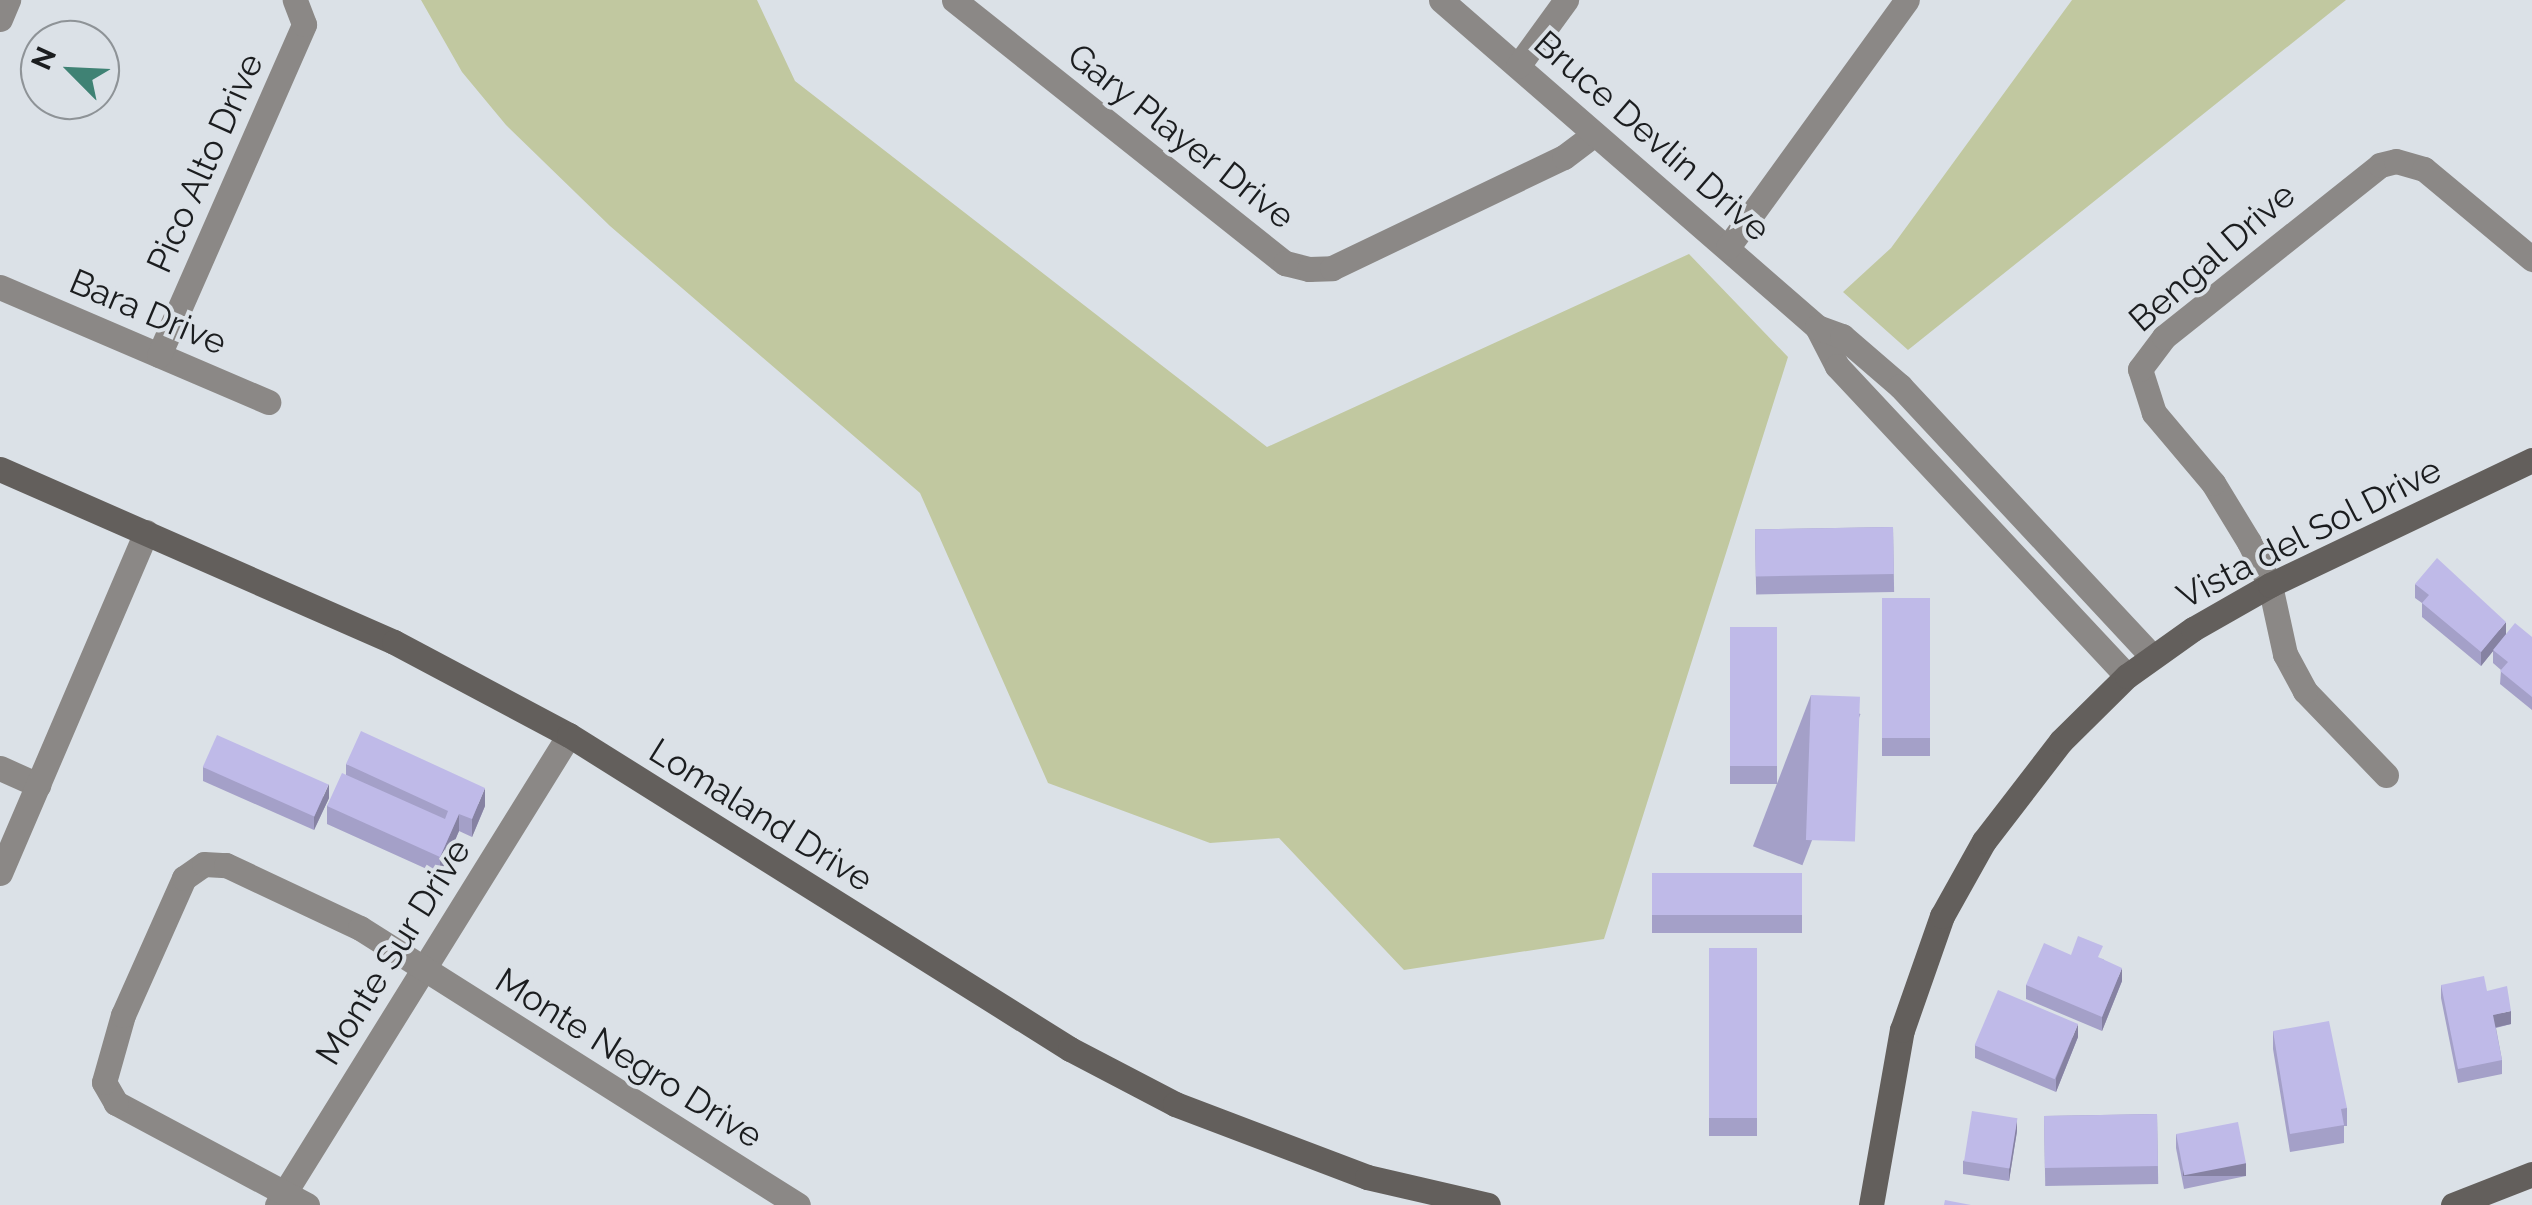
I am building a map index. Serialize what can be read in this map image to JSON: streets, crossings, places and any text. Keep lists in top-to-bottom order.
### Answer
{
  "streets": {
    "street": [
      "Gary Player Drive",
      "Bruce Devlin Drive",
      "Pico Alto Drive",
      "Bengal Drive",
      "Bara Drive",
      "Vista del Sol Drive",
      "Lomaland Drive",
      "Monte Sur Drive",
      "Monte Negro Drive"
    ]
  },
  "crossings": [
    ["Gary Player Drive", "Bruce Devlin Drive"],
    ["Bruce Devlin Drive", "Vista del Sol Drive"],
    ["Pico Alto Drive", "Bara Drive"],
    ["Bengal Drive", "Vista del Sol Drive"],
    ["Lomaland Drive", "Monte Sur Drive"],
    ["Monte Sur Drive", "Monte Negro Drive"]
  ],
  "north": "top left"
}
